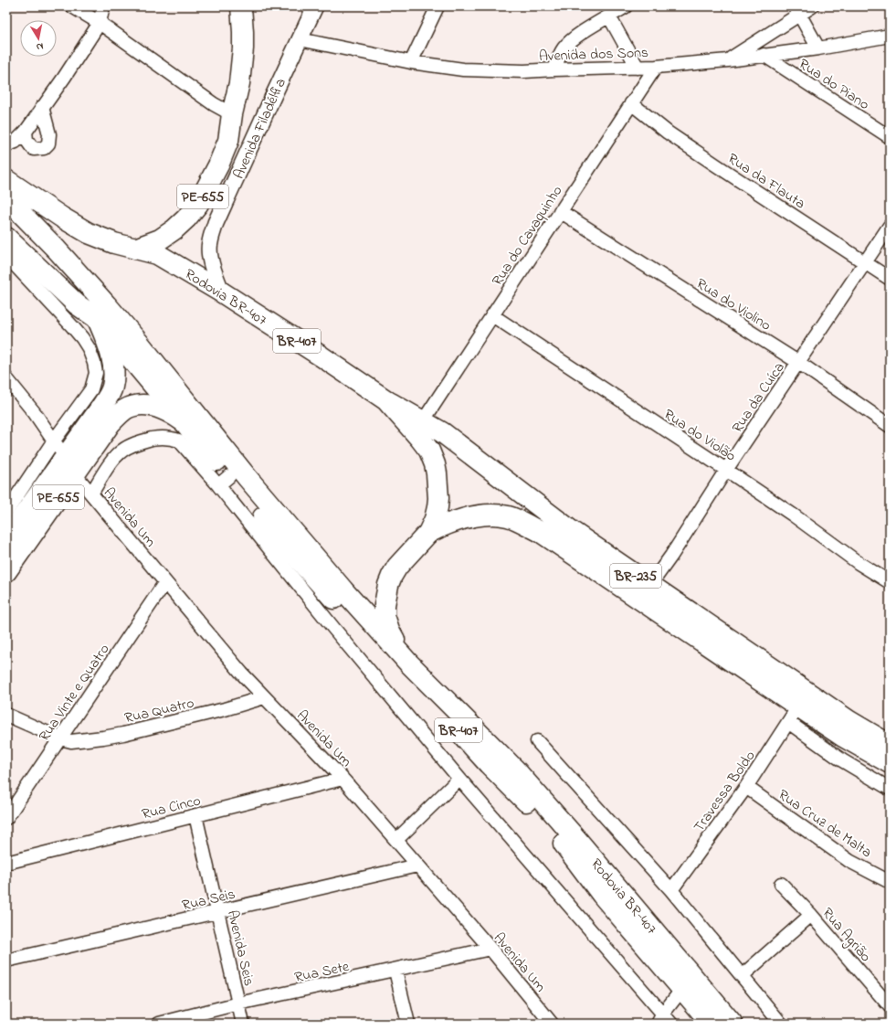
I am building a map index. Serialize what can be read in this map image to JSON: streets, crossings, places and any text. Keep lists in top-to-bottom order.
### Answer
{
  "streets": {
    "main road": [
      "PE-655",
      "Rodovia BR-407",
      "BR-407",
      "BR-235"
    ],
    "street": [
      "Avenida dos Sons",
      "Rua do Piano",
      "Avenida Filadélfia",
      "Rua da Flauta",
      "Rua do Cavaquinho",
      "Rua do Violino",
      "Rua da Cuíca",
      "Rua do Violão",
      "Avenida Um",
      "Rua Vinte e Quatro",
      "Rua Quatro",
      "Travessa Boldo",
      "Rua Cinco",
      "Rua Cruz de Malta",
      "Rua Seis",
      "Rua Agrião",
      "Avenida Seis",
      "Rua Sete"
    ]
  },
  "crossings": [
    ["Avenida dos Sons", "Rua do Piano"],
    ["Avenida dos Sons", "Avenida Filadélfia"],
    ["Avenida dos Sons", "Rua do Cavaquinho"],
    ["Avenida Filadélfia", "Rodovia BR-407"],
    ["Rua da Flauta", "Rua do Cavaquinho"],
    ["Rua da Flauta", "Rua da Cuíca"],
    ["PE-655", "Rodovia BR-407"],
    ["PE-655", "BR-407"],
    ["PE-655", "Avenida Um"],
    ["Rua do Cavaquinho", "Rua do Violino"],
    ["Rua do Cavaquinho", "Rua do Violão"],
    ["Rua do Cavaquinho", "BR-235"],
    ["Rodovia BR-407", "BR-407"],
    ["Rodovia BR-407", "BR-235"],
    ["Rua do Violino", "Rua da Cuíca"],
    ["Rua da Cuíca", "Rua do Violão"],
    ["Rua da Cuíca", "BR-235"],
    ["Avenida Um", "Rua Vinte e Quatro"],
    ["Avenida Um", "Rua Quatro"],
    ["Avenida Um", "Rua Cinco"],
    ["Avenida Um", "Rua Seis"],
    ["Avenida Um", "Rua Sete"],
    ["BR-235", "Travessa Boldo"],
    ["Rua Vinte e Quatro", "Rua Quatro"],
    ["Travessa Boldo", "Rua Cruz de Malta"],
    ["Rua Cinco", "Avenida Seis"],
    ["Rua Seis", "Avenida Seis"],
    ["Avenida Seis", "Rua Sete"]
  ],
  "north": "bottom"
}
